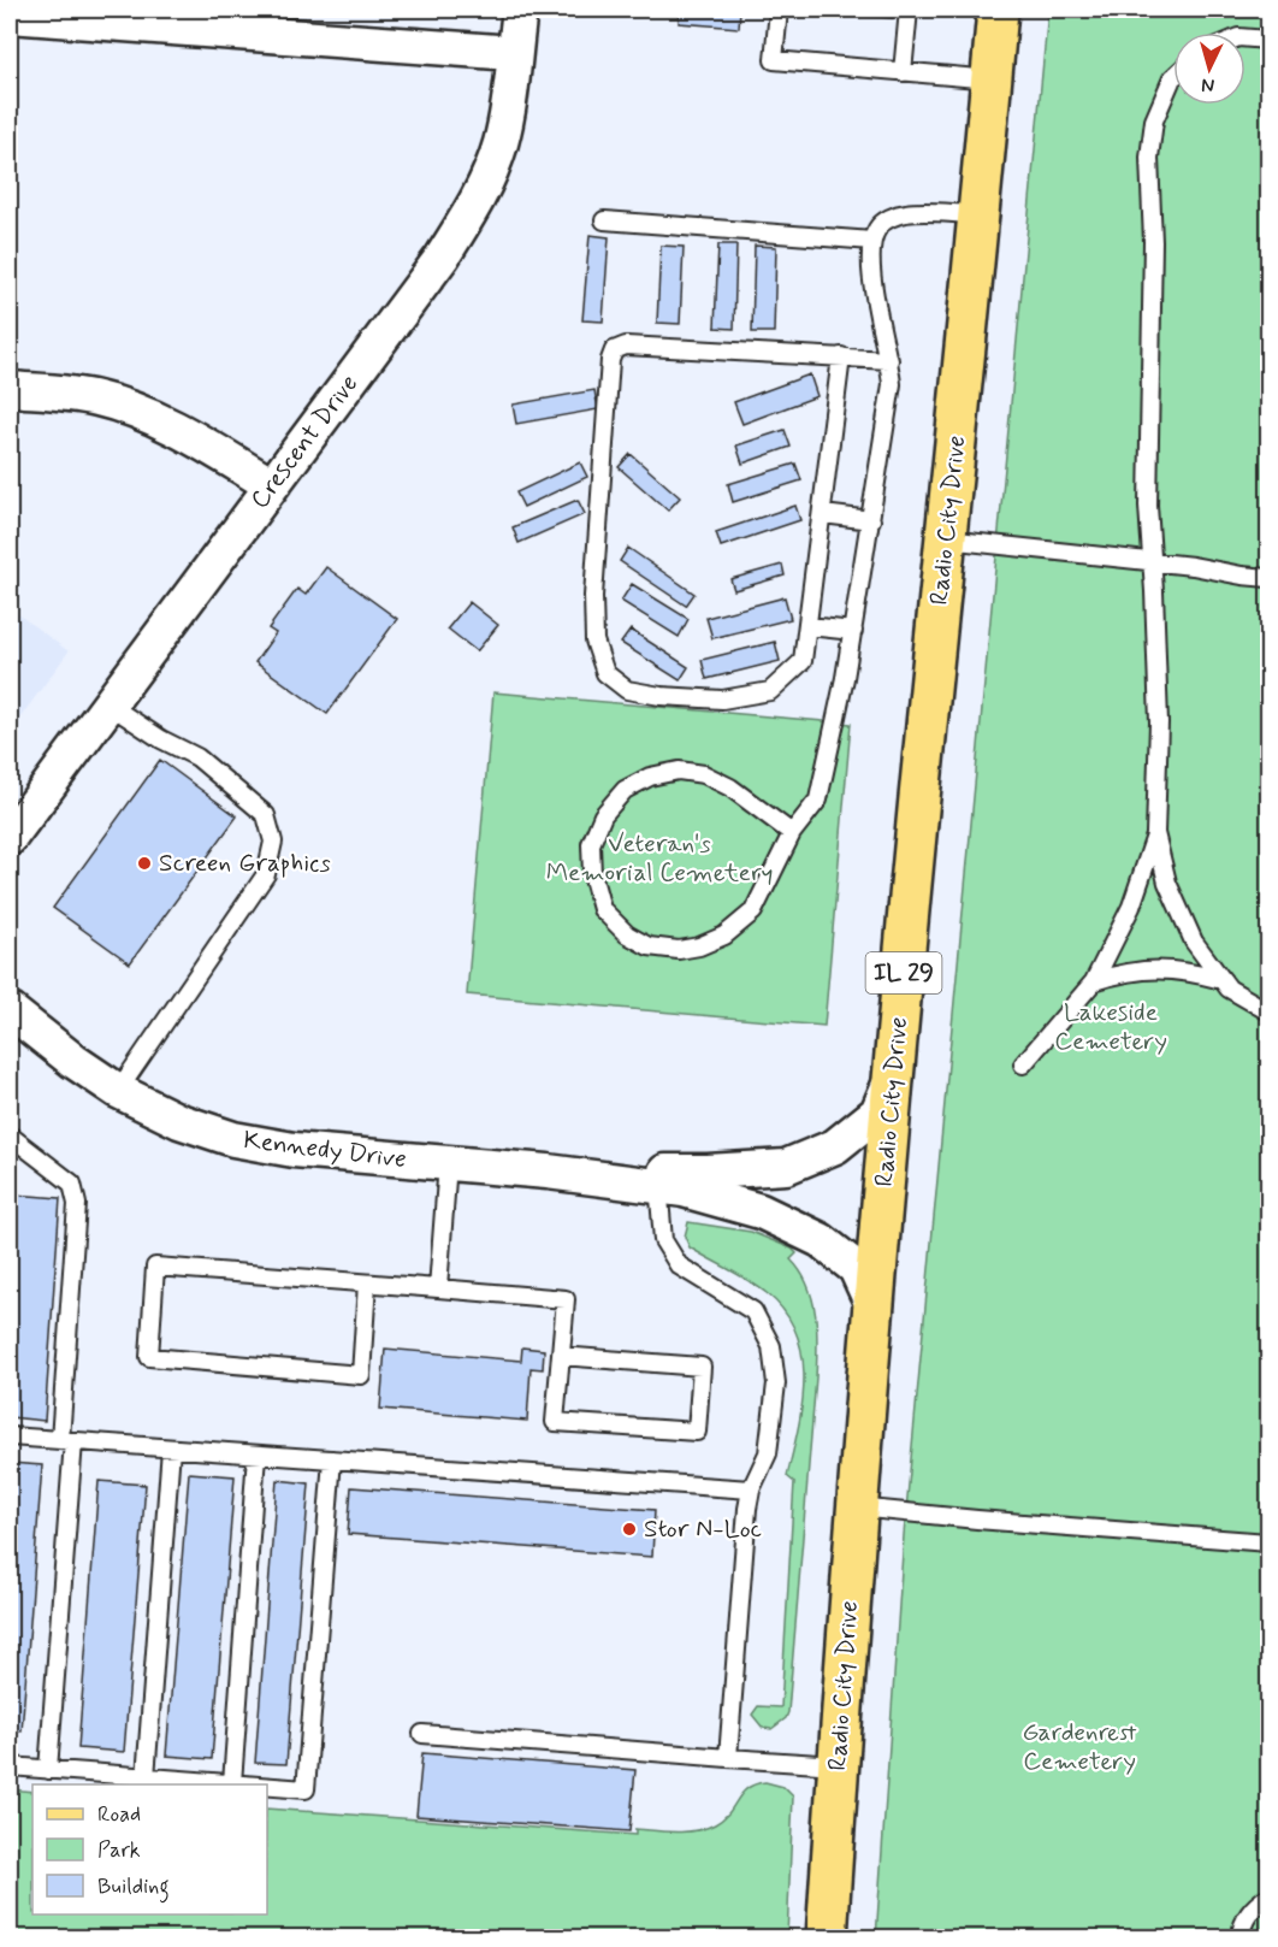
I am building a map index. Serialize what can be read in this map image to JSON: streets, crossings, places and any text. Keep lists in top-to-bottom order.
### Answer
{
  "streets": {
    "main road": ["Radio City Drive", "IL 29"],
    "street": ["Crescent Drive", "Kennedy Drive"]
  },
  "crossings": [
    ["Radio City Drive", "Kennedy Drive"]
  ],
  "parks": ["Veteran's Memorial Cemetery", "Lakeside Cemetery", "Gardenrest Cemetery"],
  "places": ["Screen Graphics", "Stor N-Loc"],
  "legend": ["Road", "Park", "Building"],
  "north": "bottom"
}
